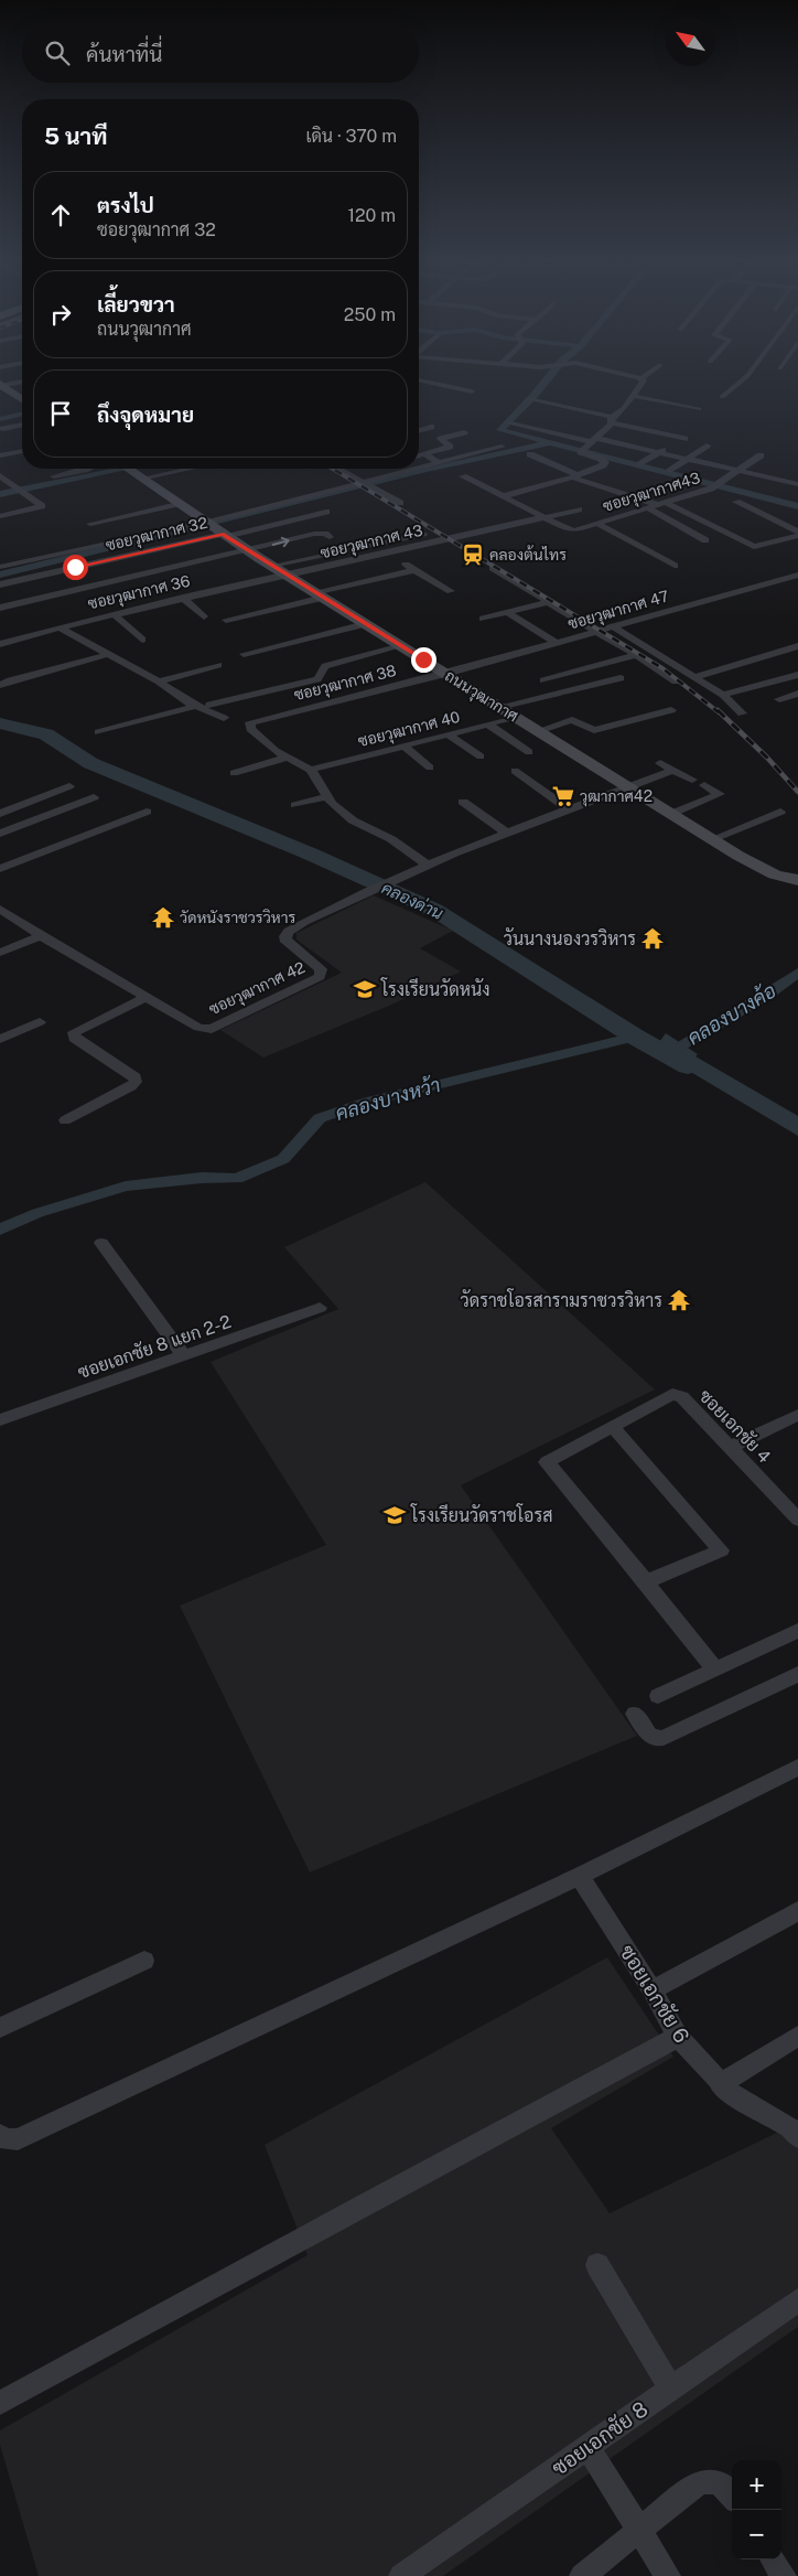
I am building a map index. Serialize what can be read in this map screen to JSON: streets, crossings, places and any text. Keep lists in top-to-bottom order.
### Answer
{
  "streets": {
    "main road": ["ถนนวุฒากาศ"],
    "street": [
      "ซอยวุฒากาศ43",
      "ซอยวุฒากาศ 32",
      "ซอยวุฒากาศ 43",
      "ซอยวุฒากาศ 36",
      "ซอยวุฒากาศ 47",
      "ซอยวุฒากาศ 38",
      "ซอยวุฒากาศ 40",
      "ซอยวุฒากาศ 42",
      "ซอยเอกชัย 8 แยก 2-2",
      "ซอยเอกชัย 4",
      "ซอยเอกชัย 6",
      "ซอยเอกชัย 8"
    ]
  },
  "crossings": [
    ["ซอยวุฒากาศ43", "ซอยวุฒากาศ 43"],
    ["ซอยวุฒากาศ 32", "ถนนวุฒากาศ"],
    ["ซอยวุฒากาศ 43", "ซอยวุฒากาศ 36"],
    ["ซอยวุฒากาศ 43", "ถนนวุฒากาศ"],
    ["ซอยวุฒากาศ 36", "ถนนวุฒากาศ"],
    ["ซอยวุฒากาศ 47", "ซอยวุฒากาศ 38"],
    ["ซอยวุฒากาศ 47", "ถนนวุฒากาศ"],
    ["ซอยวุฒากาศ 38", "ถนนวุฒากาศ"],
    ["ถนนวุฒากาศ", "ซอยวุฒากาศ 40"],
    ["ถนนวุฒากาศ", "ซอยวุฒากาศ 42"]
  ],
  "water": ["คลองด่าน", "คลองบางค้อ", "คลองบางหว้า"],
  "places": {
    "station": ["คลองต้นไทร"],
    "supermarket": ["วุฒากาศ42"],
    "temple": ["วัดหนังราชวรวิหาร", "วันนางนองวรวิหาร", "วัดราชโอรสารามราชวรวิหาร"],
    "school or university": ["โรงเรียนวัดหนัง", "โรงเรียนวัดราชโอรส"]
  },
  "north": "top left",
  "page": {
    "search": "ค้นหาที่นี่",
    "heading": ["5 นาที", "เดิน · 370 m"],
    "list": [
      ["ตรงไป", "ซอยวุฒากาศ 32", "120 m"],
      ["เลี้ยวขวา", "ถนนวุฒากาศ", "250 m"],
      "ถึงจุดหมาย"
    ],
    "map_buttons": ["+", "−"]
  }
}
